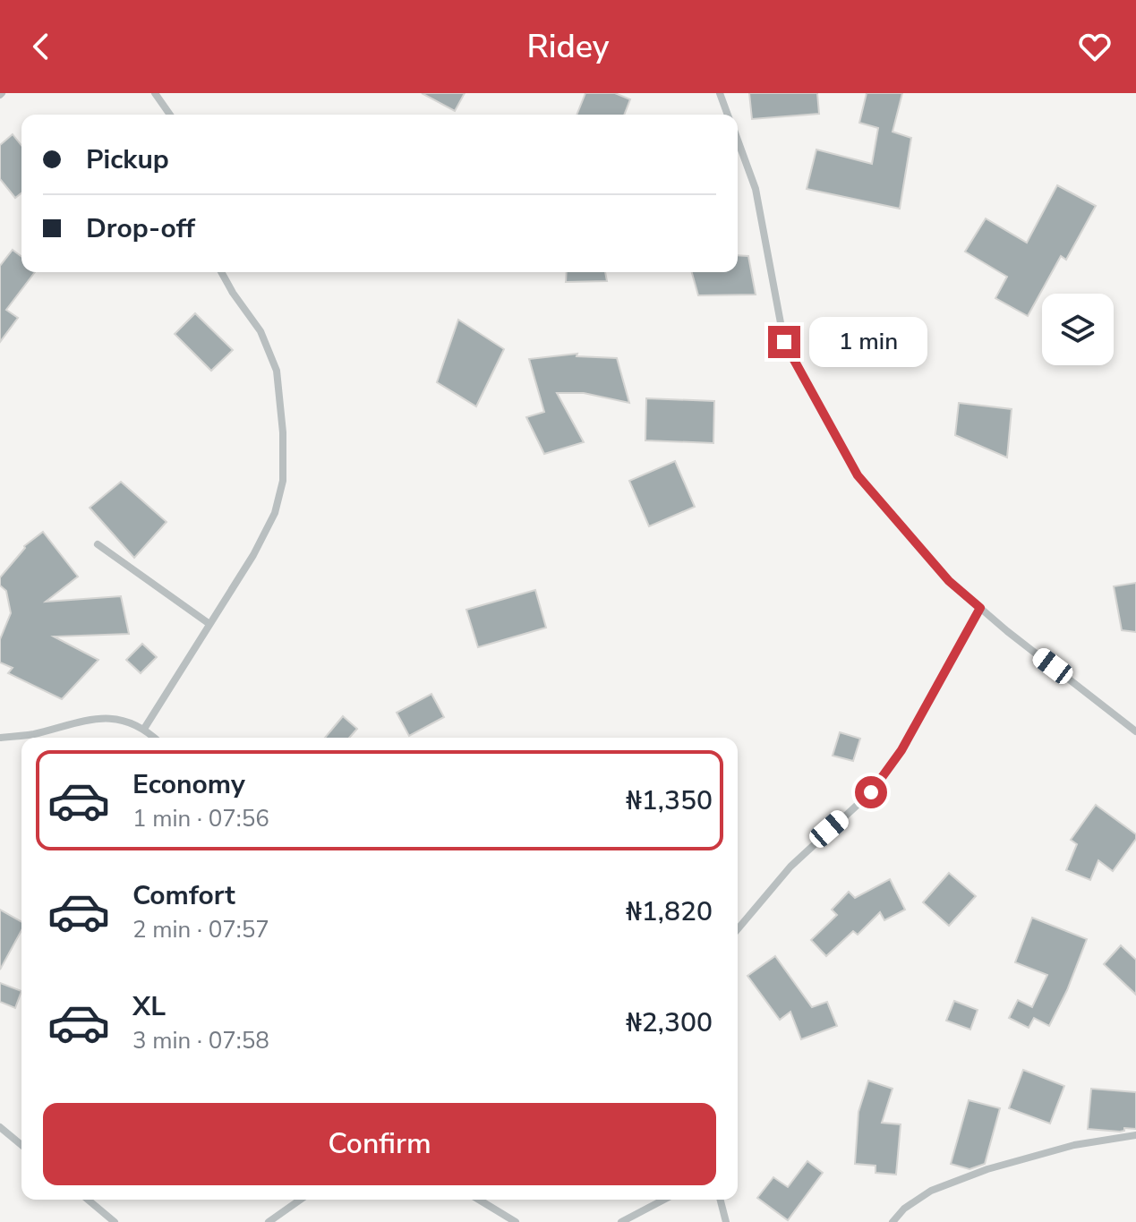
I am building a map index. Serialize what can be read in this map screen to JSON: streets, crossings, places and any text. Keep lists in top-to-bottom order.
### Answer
{
  "page": {
    "header": "Ridey",
    "banner": ["Pickup", "Drop-off"],
    "bubble": "1 min",
    "list": [
      {
        "name": "Economy",
        "note": "1 min · 07:56",
        "value": "₦1,350"
      },
      {
        "name": "Comfort",
        "note": "2 min · 07:57",
        "value": "₦1,820"
      },
      {
        "name": "XL",
        "note": "3 min · 07:58",
        "value": "₦2,300"
      }
    ],
    "buttons": "Confirm"
  }
}
